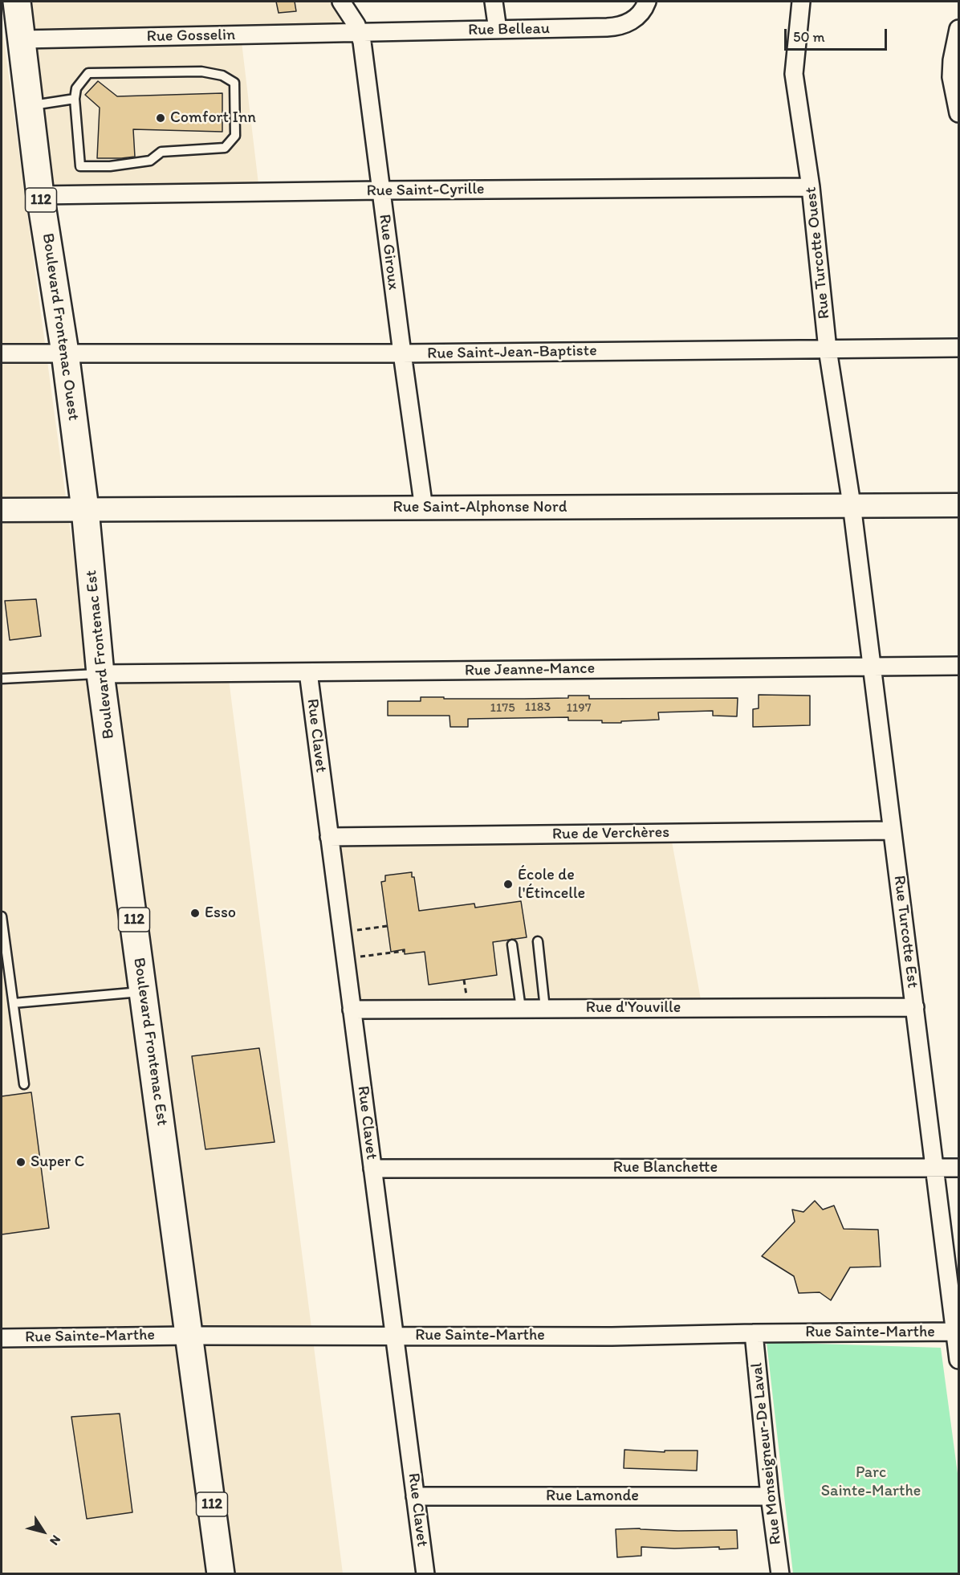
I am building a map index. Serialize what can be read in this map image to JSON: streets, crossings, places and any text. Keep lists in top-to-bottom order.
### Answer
{
  "streets": {
    "main road": [
      "112",
      "Boulevard Frontenac Ouest",
      "Rue Saint-Alphonse Nord",
      "Boulevard Frontenac Est"
    ],
    "street": [
      "Rue Belleau",
      "Rue Gosselin",
      "Rue Saint-Cyrille",
      "Rue Giroux",
      "Rue Turcotte Ouest",
      "Rue Saint-Jean-Baptiste",
      "Rue Jeanne-Mance",
      "Rue Clavet",
      "Rue de Verchères",
      "Rue Turcotte Est",
      "Rue d'Youville",
      "Rue Blanchette",
      "Rue Sainte-Marthe",
      "Rue Monseigneur-De Laval",
      "Rue Lamonde"
    ]
  },
  "crossings": [
    ["Rue Belleau", "Rue Gosselin"],
    ["Rue Belleau", "Rue Giroux"],
    ["Rue Gosselin", "Rue Giroux"],
    ["Rue Gosselin", "Boulevard Frontenac Ouest"],
    ["Rue Saint-Cyrille", "Rue Giroux"],
    ["Rue Saint-Cyrille", "Rue Turcotte Ouest"],
    ["Rue Saint-Cyrille", "Boulevard Frontenac Ouest"],
    ["Rue Giroux", "Rue Saint-Jean-Baptiste"],
    ["Rue Giroux", "Rue Saint-Alphonse Nord"],
    ["Rue Turcotte Ouest", "Rue Saint-Jean-Baptiste"],
    ["Rue Turcotte Ouest", "Rue Saint-Alphonse Nord"],
    ["Rue Turcotte Ouest", "Rue Turcotte Est"],
    ["Boulevard Frontenac Ouest", "Rue Saint-Jean-Baptiste"],
    ["Boulevard Frontenac Ouest", "Rue Saint-Alphonse Nord"],
    ["Boulevard Frontenac Ouest", "Boulevard Frontenac Est"],
    ["Rue Saint-Alphonse Nord", "Boulevard Frontenac Est"],
    ["Rue Saint-Alphonse Nord", "Rue Turcotte Est"],
    ["Boulevard Frontenac Est", "Rue Jeanne-Mance"],
    ["Boulevard Frontenac Est", "Rue Sainte-Marthe"],
    ["Rue Jeanne-Mance", "Rue Clavet"],
    ["Rue Jeanne-Mance", "Rue Turcotte Est"],
    ["Rue Clavet", "Rue de Verchères"],
    ["Rue Clavet", "Rue d'Youville"],
    ["Rue Clavet", "Rue Blanchette"],
    ["Rue Clavet", "Rue Sainte-Marthe"],
    ["Rue Clavet", "Rue Lamonde"],
    ["Rue de Verchères", "Rue Turcotte Est"],
    ["Rue Turcotte Est", "Rue d'Youville"],
    ["Rue Turcotte Est", "Rue Blanchette"],
    ["Rue Turcotte Est", "Rue Sainte-Marthe"],
    ["Rue Sainte-Marthe", "Rue Monseigneur-De Laval"],
    ["Rue Monseigneur-De Laval", "Rue Lamonde"]
  ],
  "parks": ["Parc Sainte-Marthe"],
  "places": [
    "Comfort Inn",
    "École de l'Étincelle",
    "Esso",
    "Super C"
  ],
  "house_numbers": ["1183", "1175", "1197"],
  "scale_bar": "50 m",
  "north": "bottom right"
}
